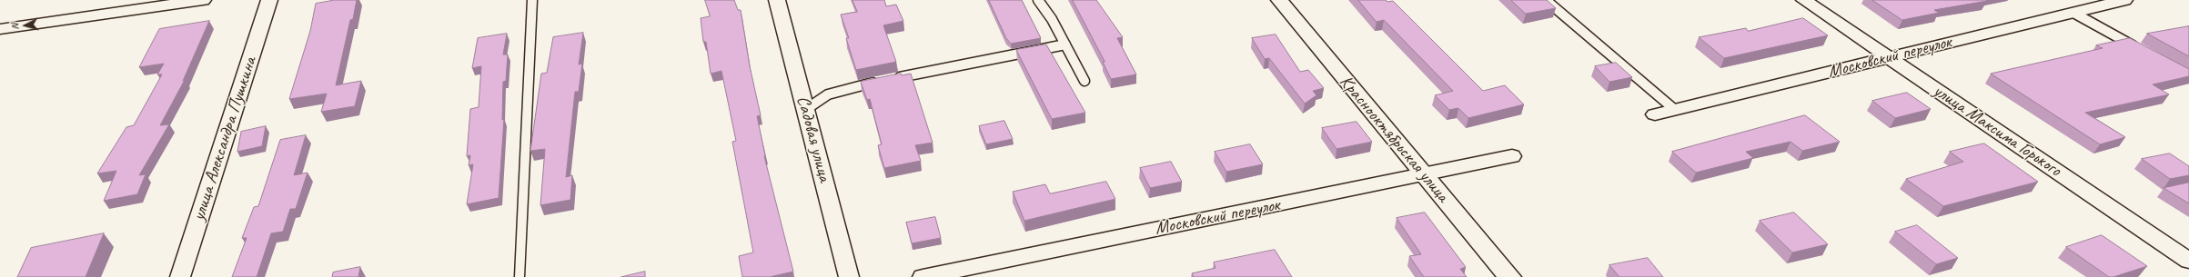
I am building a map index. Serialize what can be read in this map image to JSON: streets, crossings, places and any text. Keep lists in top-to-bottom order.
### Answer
{
  "streets": {
    "main road": ["Краснооктябрьская улица"],
    "street": [
      "Московский переулок",
      "улица Максима Горького",
      "улица Александра Пушкина",
      "Садовая улица"
    ]
  },
  "crossings": [
    ["Московский переулок", "улица Максима Горького"],
    ["Московский переулок", "Краснооктябрьская улица"]
  ],
  "north": "left"
}
